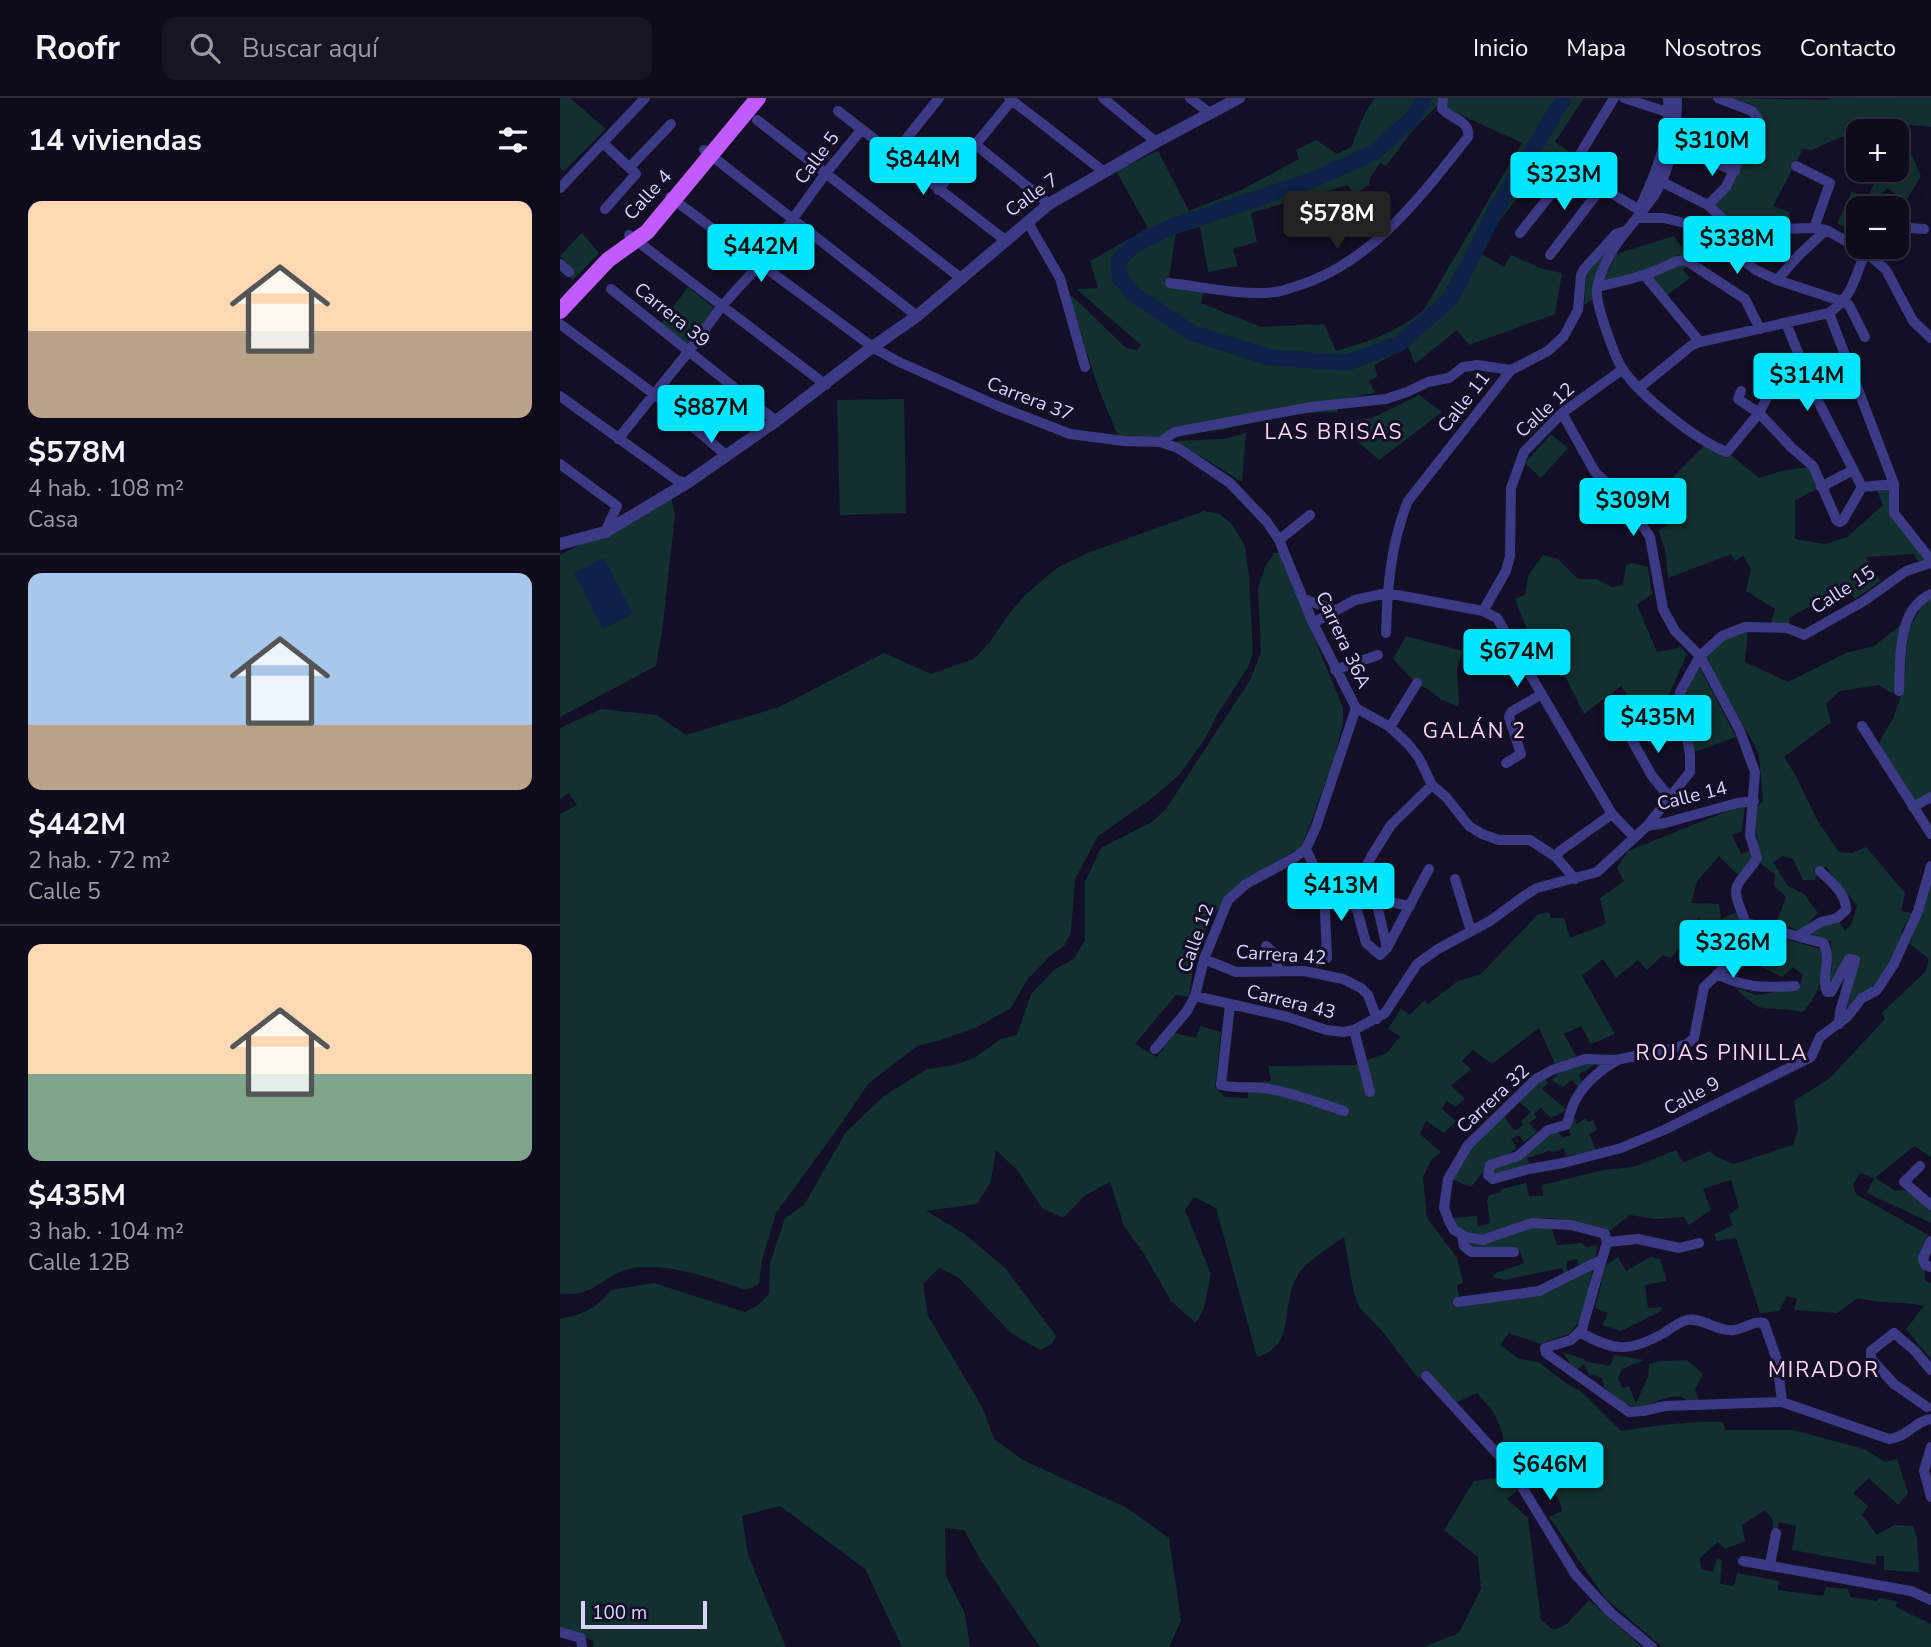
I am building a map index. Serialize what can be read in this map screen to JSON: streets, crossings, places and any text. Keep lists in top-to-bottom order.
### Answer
{
  "streets": {
    "main road": ["Calle 4"],
    "street": [
      "Calle 5",
      "Calle 7",
      "Carrera 39",
      "Carrera 37",
      "Calle 11",
      "Calle 12",
      "Calle 15",
      "Carrera 36A",
      "Calle 14",
      "Carrera 42",
      "Carrera 43",
      "Calle 9",
      "Carrera 32"
    ]
  },
  "crossings": [
    ["Calle 5", "Carrera 39"],
    ["Calle 5", "Carrera 37"],
    ["Calle 4", "Carrera 37"],
    ["Calle 7", "Carrera 39"],
    ["Calle 7", "Carrera 37"],
    ["Carrera 37", "Calle 11"],
    ["Carrera 37", "Carrera 36A"],
    ["Calle 12", "Carrera 42"],
    ["Calle 12", "Carrera 43"],
    ["Carrera 36A", "Calle 14"],
    ["Carrera 42", "Carrera 43"],
    ["Calle 9", "Carrera 32"]
  ],
  "districts": [
    "LAS BRISAS",
    "GALÁN 2",
    "ROJAS PINILLA",
    "MIRADOR"
  ],
  "scale_bar": "100 m",
  "page": {
    "header": "Roofr",
    "search": "Buscar aquí",
    "nav": [
      "Inicio",
      "Mapa",
      "Nosotros",
      "Contacto"
    ],
    "heading": "14 viviendas",
    "price": [
      "$310M",
      "$844M",
      "$323M",
      "$578M",
      "$338M",
      "$442M",
      "$314M",
      "$887M",
      "$309M",
      "$674M",
      "$435M",
      "$413M",
      "$326M",
      "$646M"
    ],
    "map_buttons": ["+", "−"],
    "list": [
      {
        "name": "$578M",
        "note": "4 hab. · 108 m² · Casa"
      },
      {
        "name": "$442M",
        "note": "2 hab. · 72 m² · Calle 5"
      },
      {
        "name": "$435M",
        "note": "3 hab. · 104 m² · Calle 12B"
      }
    ],
    "scale": "100 m"
  }
}
